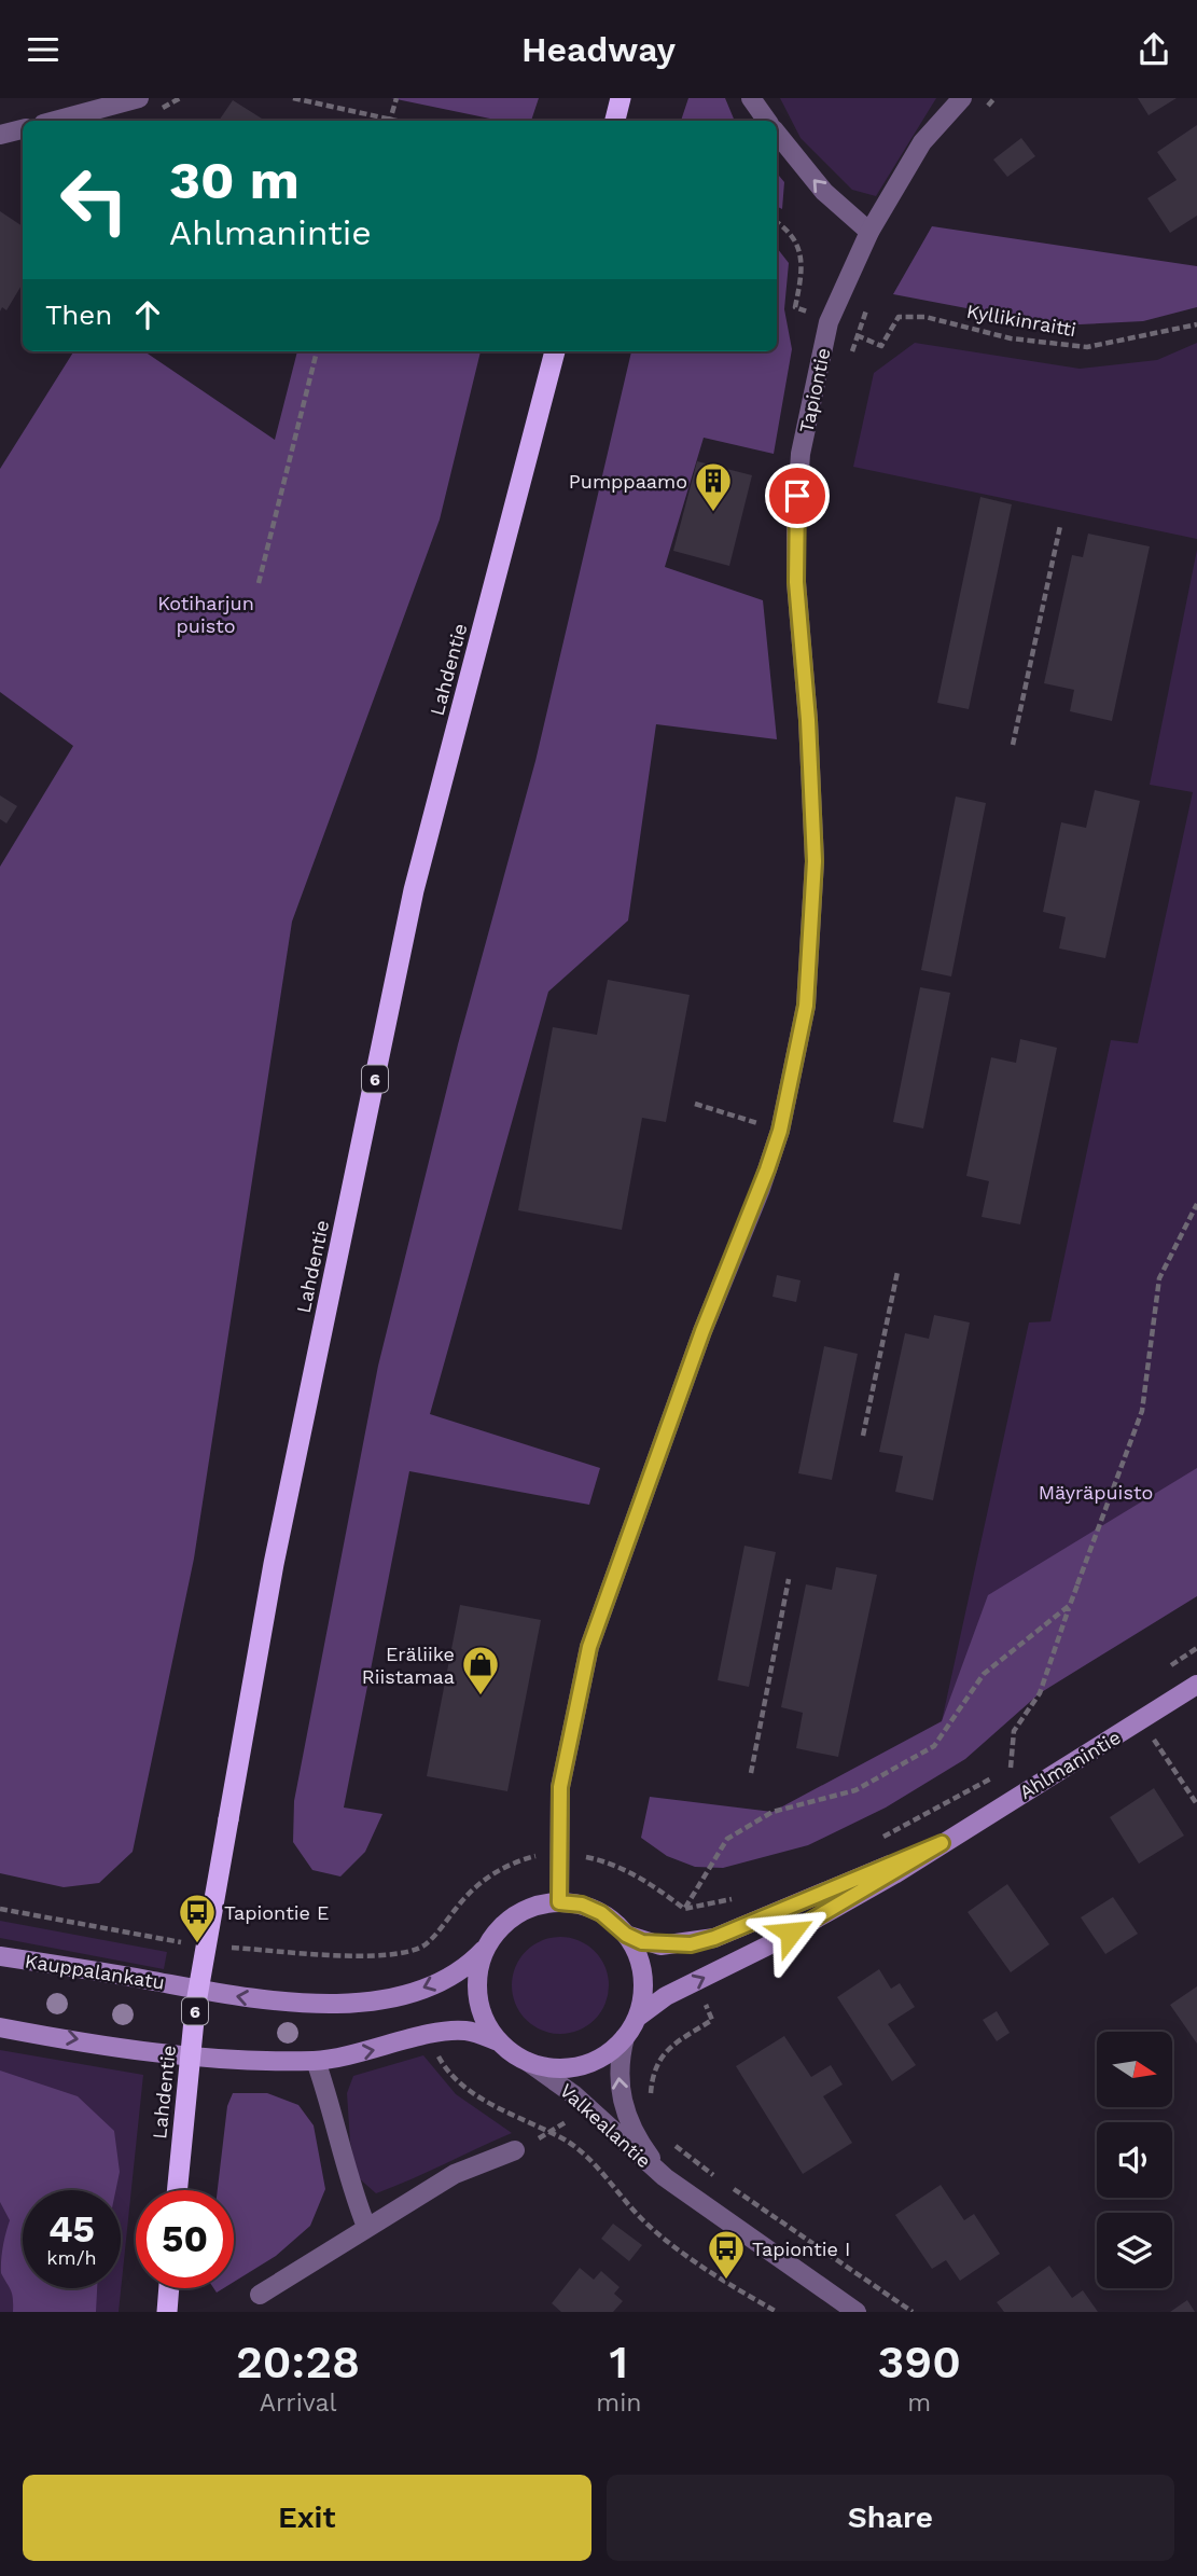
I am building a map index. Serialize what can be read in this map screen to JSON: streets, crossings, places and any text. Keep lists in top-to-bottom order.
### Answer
{
  "streets": {
    "highway": ["Lahdentie", "6"],
    "main road": ["Ahlmanintie", "Kauppalankatu"],
    "street": ["Tapiontie", "Valkealantie"],
    "path": ["Kyllikinraitti"]
  },
  "crossings": [
    ["Tapiontie", "Ahlmanintie"],
    ["Tapiontie", "Kauppalankatu"],
    ["Tapiontie", "Valkealantie"],
    ["Ahlmanintie", "Kauppalankatu"],
    ["Ahlmanintie", "Valkealantie"],
    ["Kauppalankatu", "Valkealantie"]
  ],
  "parks": ["Kotiharjun puisto", "Mäyräpuisto"],
  "places": {
    "building": ["Pumppaamo"],
    "shop": ["Eräliike Riistamaa"],
    "bus stop": ["Tapiontie E", "Tapiontie I"]
  },
  "north": "right",
  "page": {
    "header": "Headway",
    "turn": ["30 m", "Ahlmanintie"],
    "then": "Then",
    "speed": "45 km/h",
    "limit": "50",
    "eta": [
      "20:28",
      "Arrival",
      "1",
      "min",
      "390",
      "m"
    ],
    "buttons": ["Exit", "Share"]
  }
}
